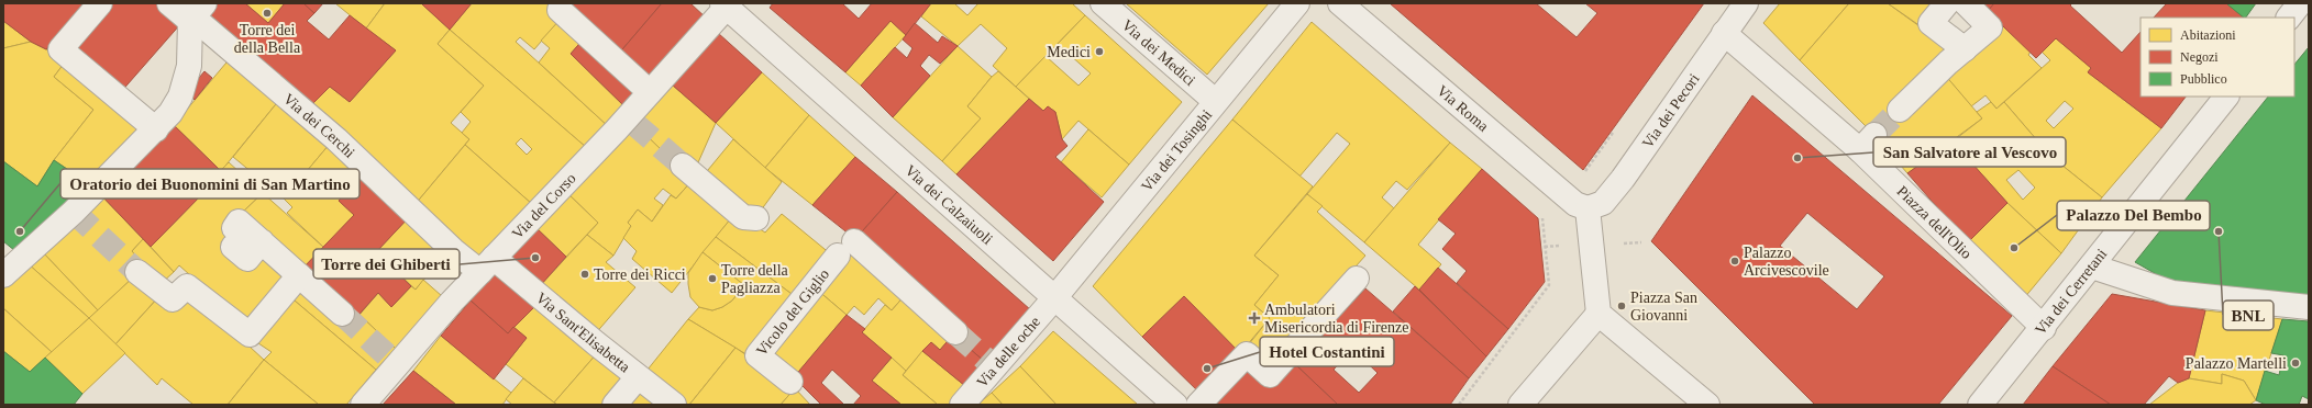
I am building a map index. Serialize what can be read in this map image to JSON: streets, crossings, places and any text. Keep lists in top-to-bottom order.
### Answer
{
  "streets": {
    "street": [
      "Via dei Medici",
      "Via Roma",
      "Via dei Pecori",
      "Via dei Cerchi",
      "Via dei Tosinghi",
      "Via dei Calzaiuoli",
      "Via del Corso",
      "Piazza dell'Olio",
      "Via dei Cerretani",
      "Vicolo del Giglio",
      "Via Sant'Elisabetta",
      "Via delle oche"
    ]
  },
  "crossings": [
    ["Via dei Medici", "Via dei Tosinghi"],
    ["Via Roma", "Via dei Pecori"],
    ["Via dei Pecori", "Piazza dell'Olio"],
    ["Via dei Cerchi", "Via del Corso"],
    ["Via dei Cerchi", "Via Sant'Elisabetta"],
    ["Via dei Tosinghi", "Via dei Calzaiuoli"],
    ["Via dei Tosinghi", "Via delle oche"],
    ["Via dei Calzaiuoli", "Via del Corso"],
    ["Via dei Calzaiuoli", "Via delle oche"],
    ["Via del Corso", "Via Sant'Elisabetta"],
    ["Piazza dell'Olio", "Via dei Cerretani"]
  ],
  "places": {
    "other": [
      "Torre dei della Bella",
      "Medici",
      "San Salvatore al Vescovo",
      "Oratorio dei Buonomini di San Martino",
      "BNL",
      "Palazzo Del Bembo",
      "Torre dei Ghiberti",
      "Palazzo Arcivescovile",
      "Torre dei Ricci",
      "Torre della Pagliazza",
      "Piazza San Giovanni",
      "Palazzo Martelli",
      "Hotel Costantini"
    ],
    "health": ["Ambulatori Misericordia di Firenze"]
  },
  "legend": ["Abitazioni", "Negozi", "Pubblico"]
}
